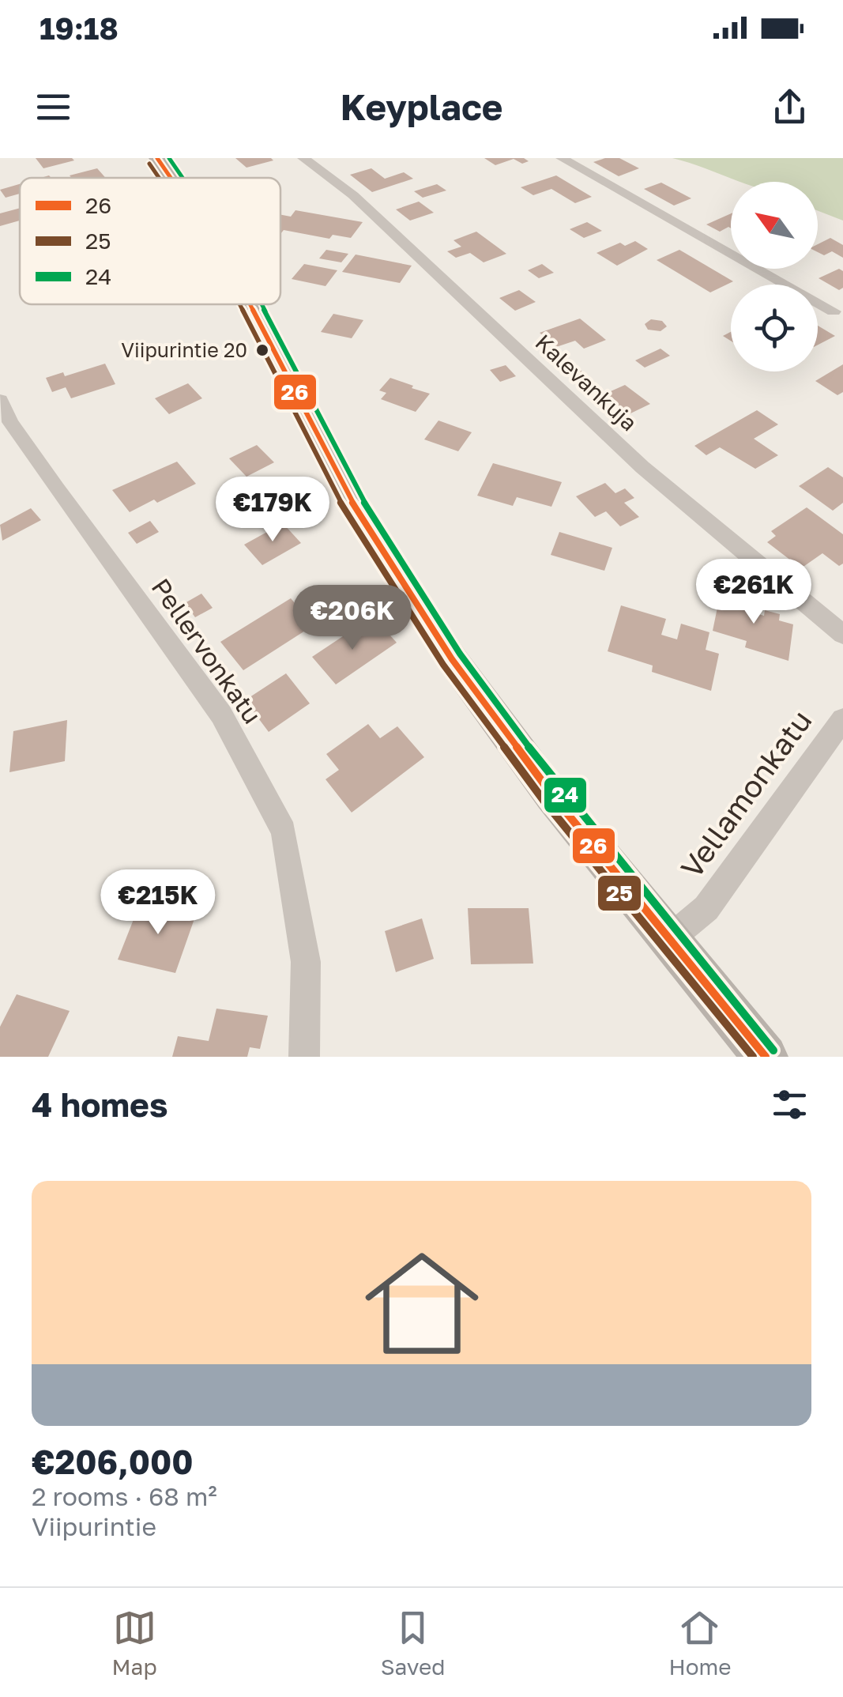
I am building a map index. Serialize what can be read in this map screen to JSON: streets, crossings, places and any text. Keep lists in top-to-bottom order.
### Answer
{
  "streets": {
    "street": ["Kalevankuja", "Pellervonkatu", "Vellamonkatu"]
  },
  "places": ["Viipurintie 20"],
  "lines": ["transit line 26", "transit line 24", "transit line 25"],
  "legend": ["26", "25", "24"],
  "north": "top left",
  "page": {
    "status": "19:18",
    "header": "Keyplace",
    "price": [
      "€179K",
      "€261K",
      "€206K",
      "€215K"
    ],
    "heading": "4 homes",
    "list": [
      {
        "name": "€206,000",
        "note": "2 rooms · 68 m² · Viipurintie"
      }
    ],
    "tabs": ["Map", "Saved", "Home"]
  }
}
